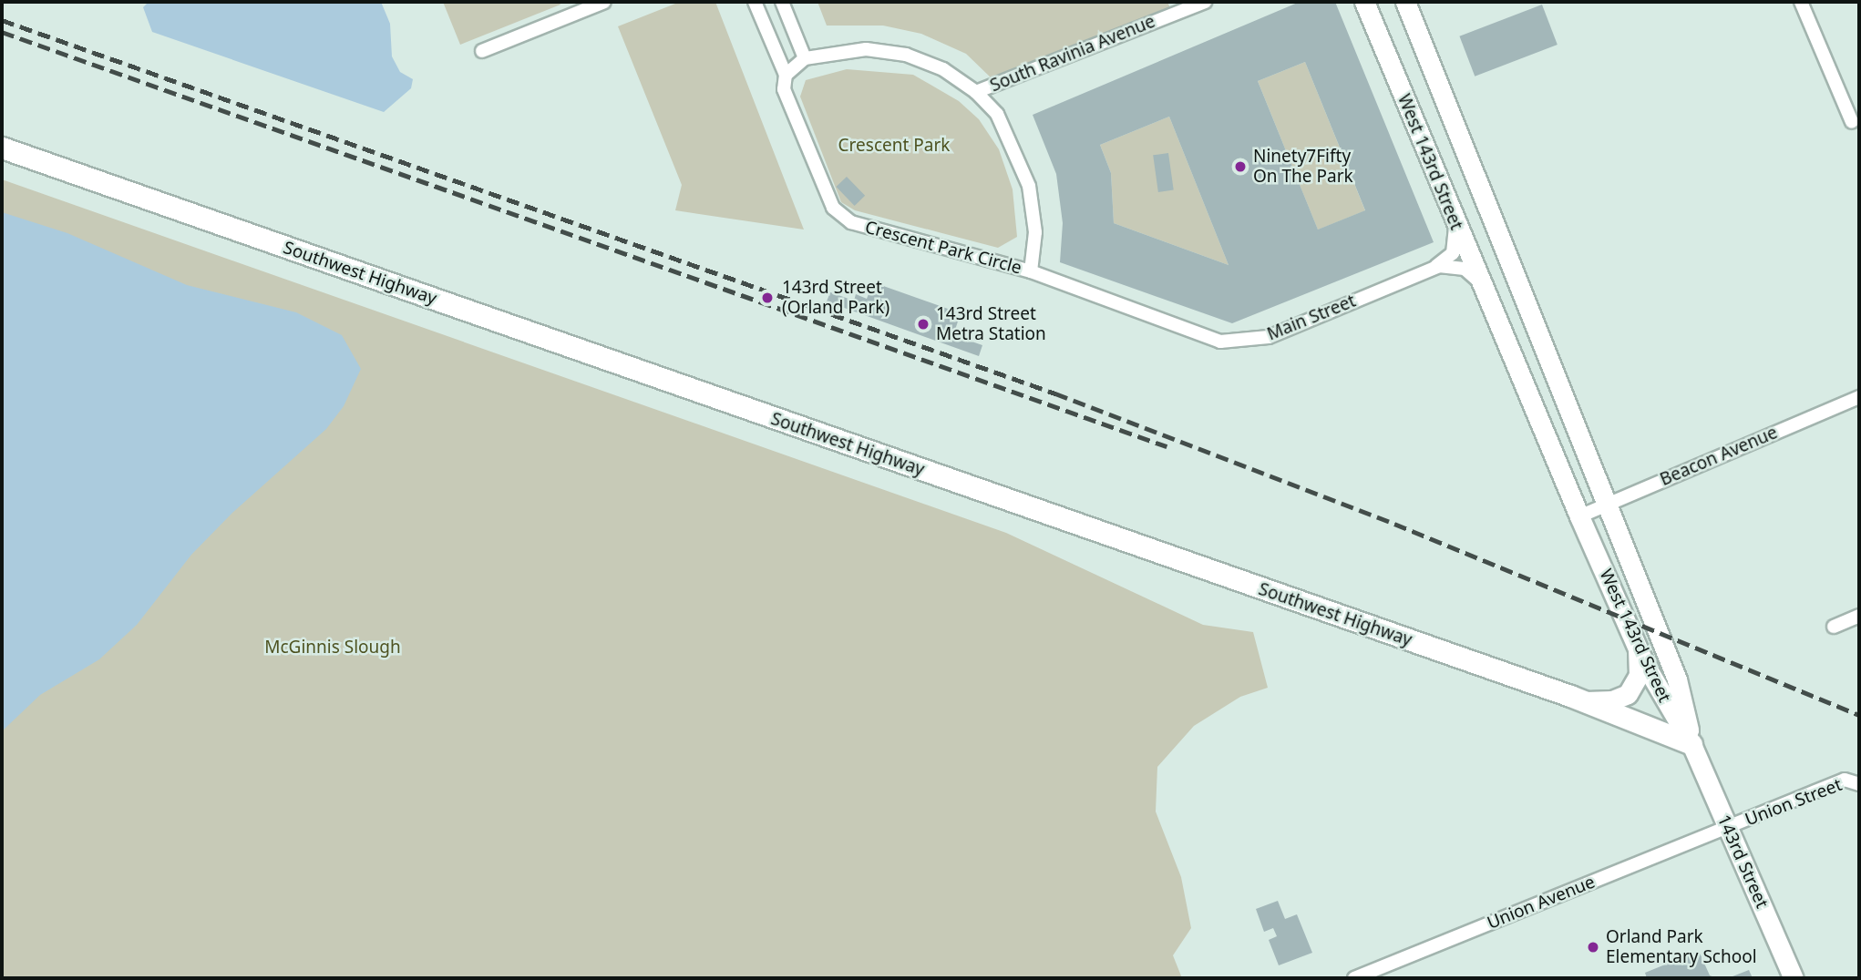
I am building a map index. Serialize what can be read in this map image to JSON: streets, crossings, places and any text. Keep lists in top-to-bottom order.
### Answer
{
  "streets": {
    "main road": ["West 143rd Street", "Southwest Highway", "143rd Street"],
    "street": [
      "South Ravinia Avenue",
      "Crescent Park Circle",
      "Main Street",
      "Beacon Avenue",
      "Union Street",
      "Union Avenue"
    ]
  },
  "crossings": [
    ["South Ravinia Avenue", "Crescent Park Circle"],
    ["West 143rd Street", "Southwest Highway"],
    ["West 143rd Street", "Main Street"],
    ["West 143rd Street", "Beacon Avenue"],
    ["West 143rd Street", "143rd Street"],
    ["Crescent Park Circle", "Main Street"],
    ["Southwest Highway", "143rd Street"],
    ["Union Street", "143rd Street"],
    ["Union Street", "Union Avenue"],
    ["143rd Street", "Union Avenue"]
  ],
  "parks": ["Crescent Park", "McGinnis Slough"],
  "places": [
    "Ninety7Fifty On The Park",
    "143rd Street (Orland Park)",
    "143rd Street Metra Station",
    "Orland Park Elementary School"
  ]
}
